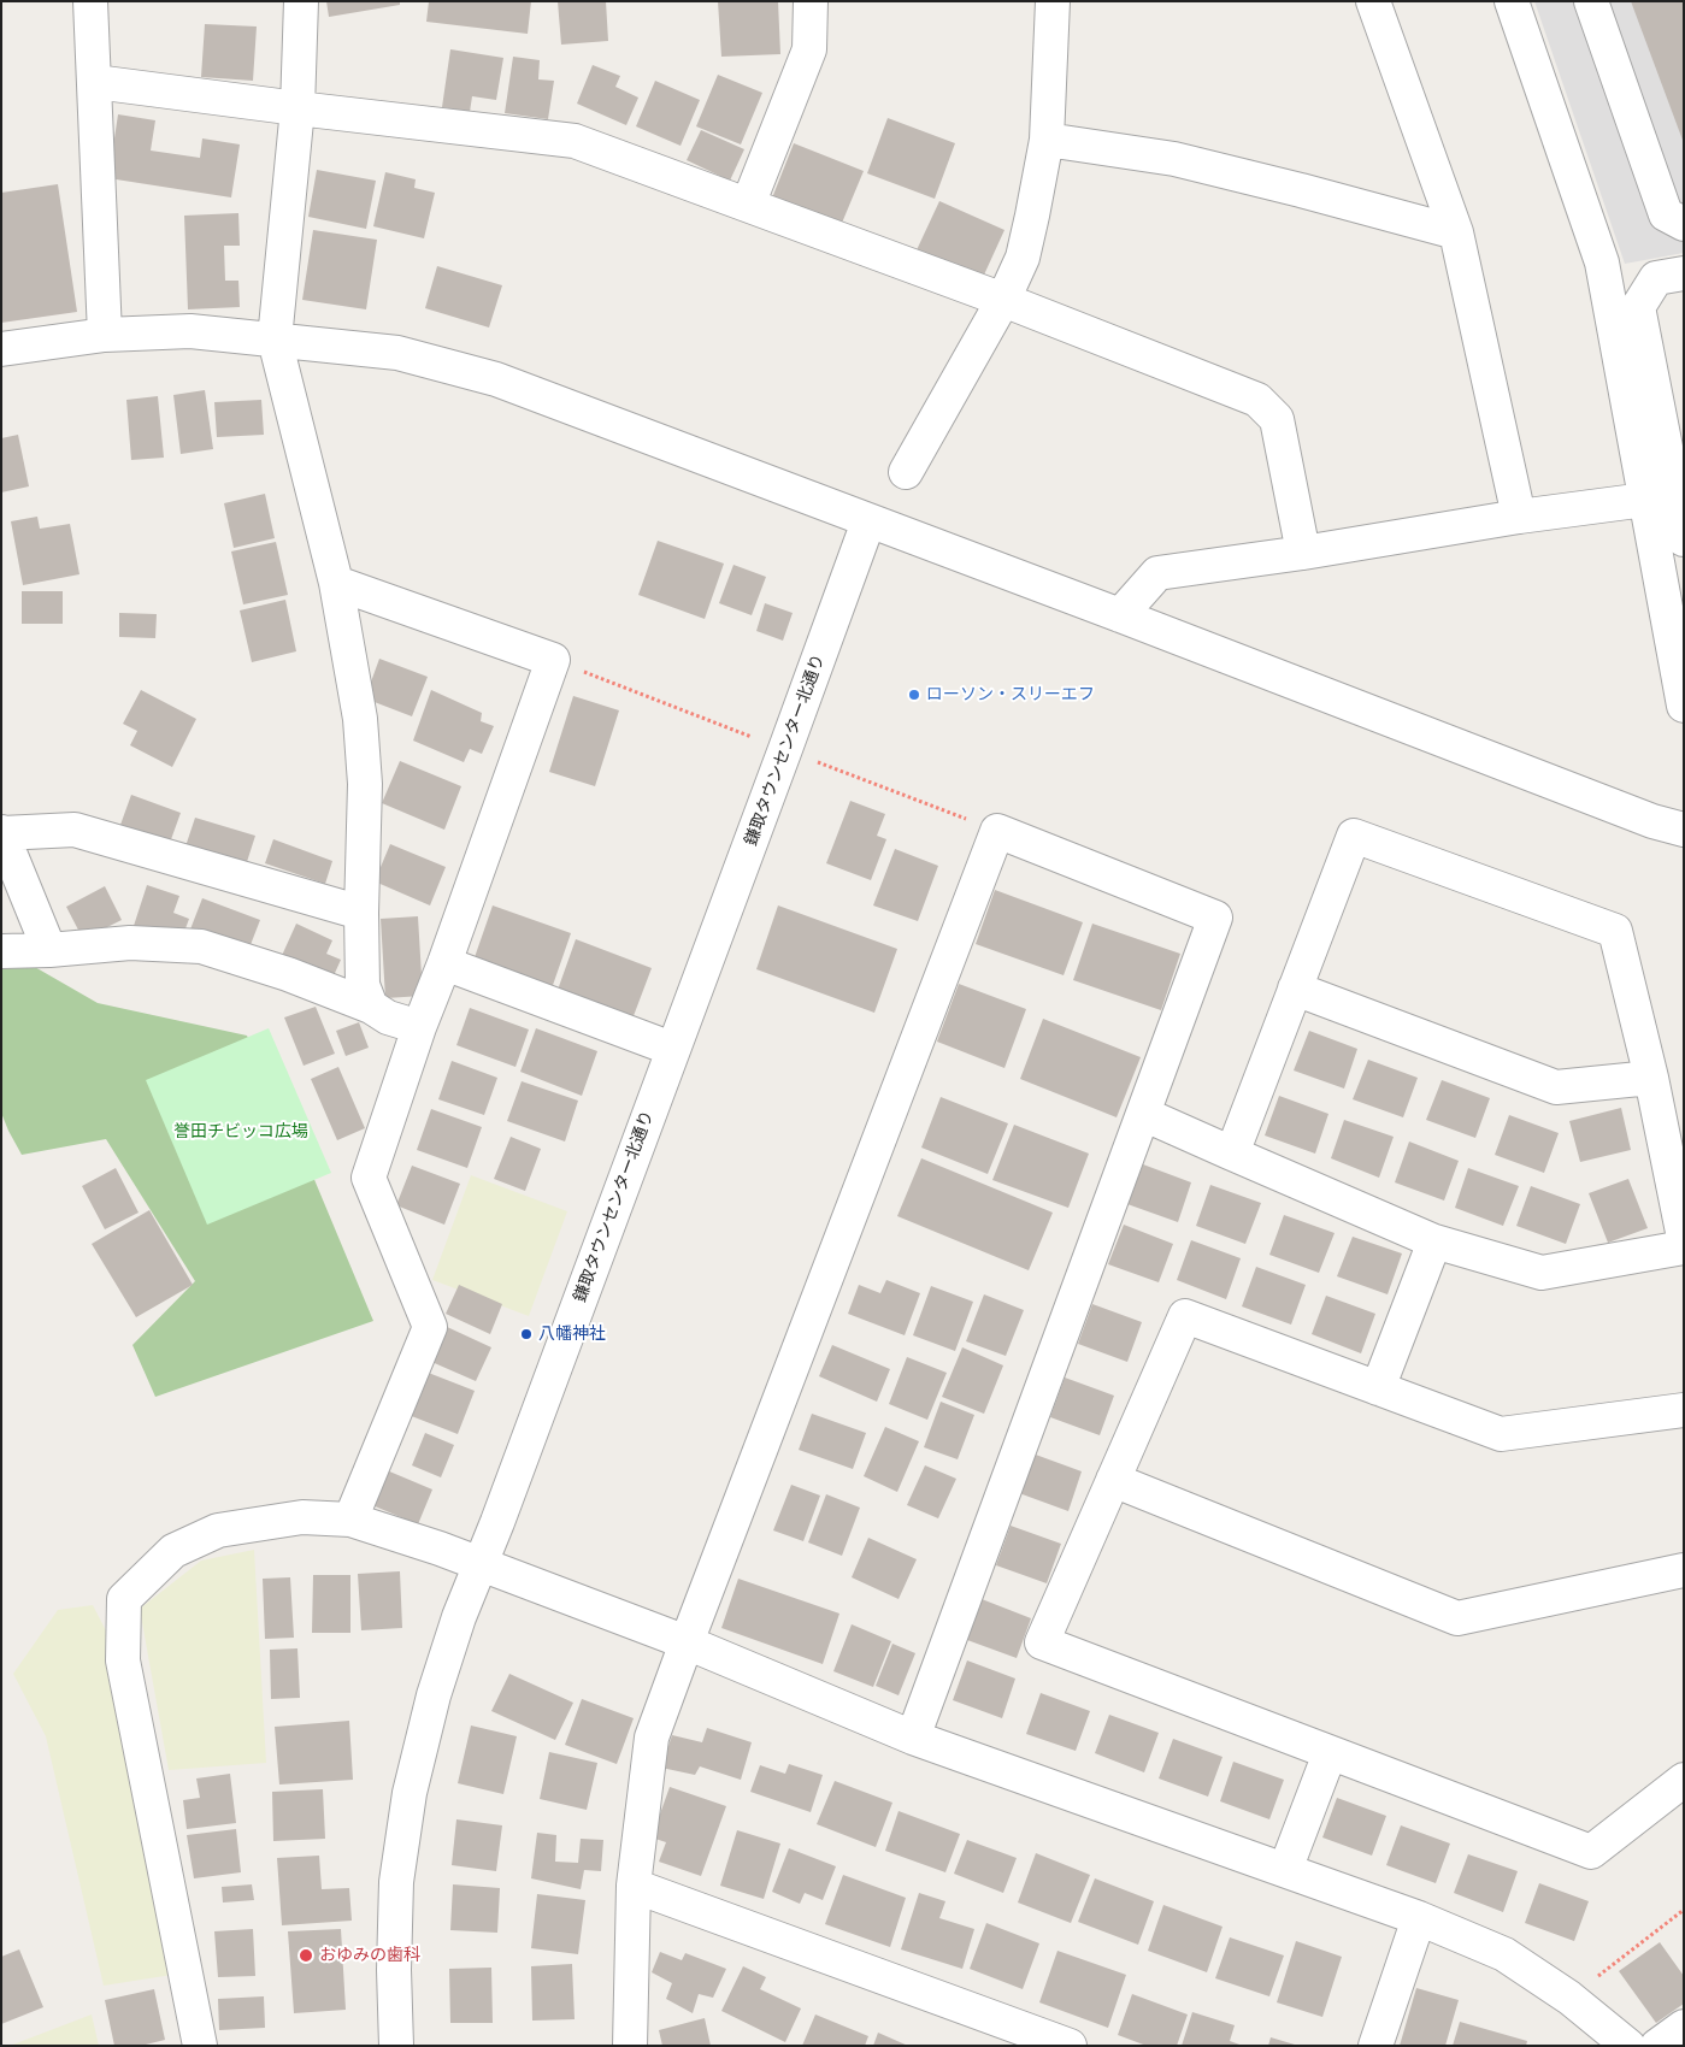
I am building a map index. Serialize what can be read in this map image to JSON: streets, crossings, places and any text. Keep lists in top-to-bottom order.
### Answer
{
  "streets": {
    "street": ["鎌取タウンセンター北通り"]
  },
  "parks": ["誉田チビッコ広場"],
  "places": ["ローソン・スリーエフ", "八幡神社", "おゆみの歯科"]
}
